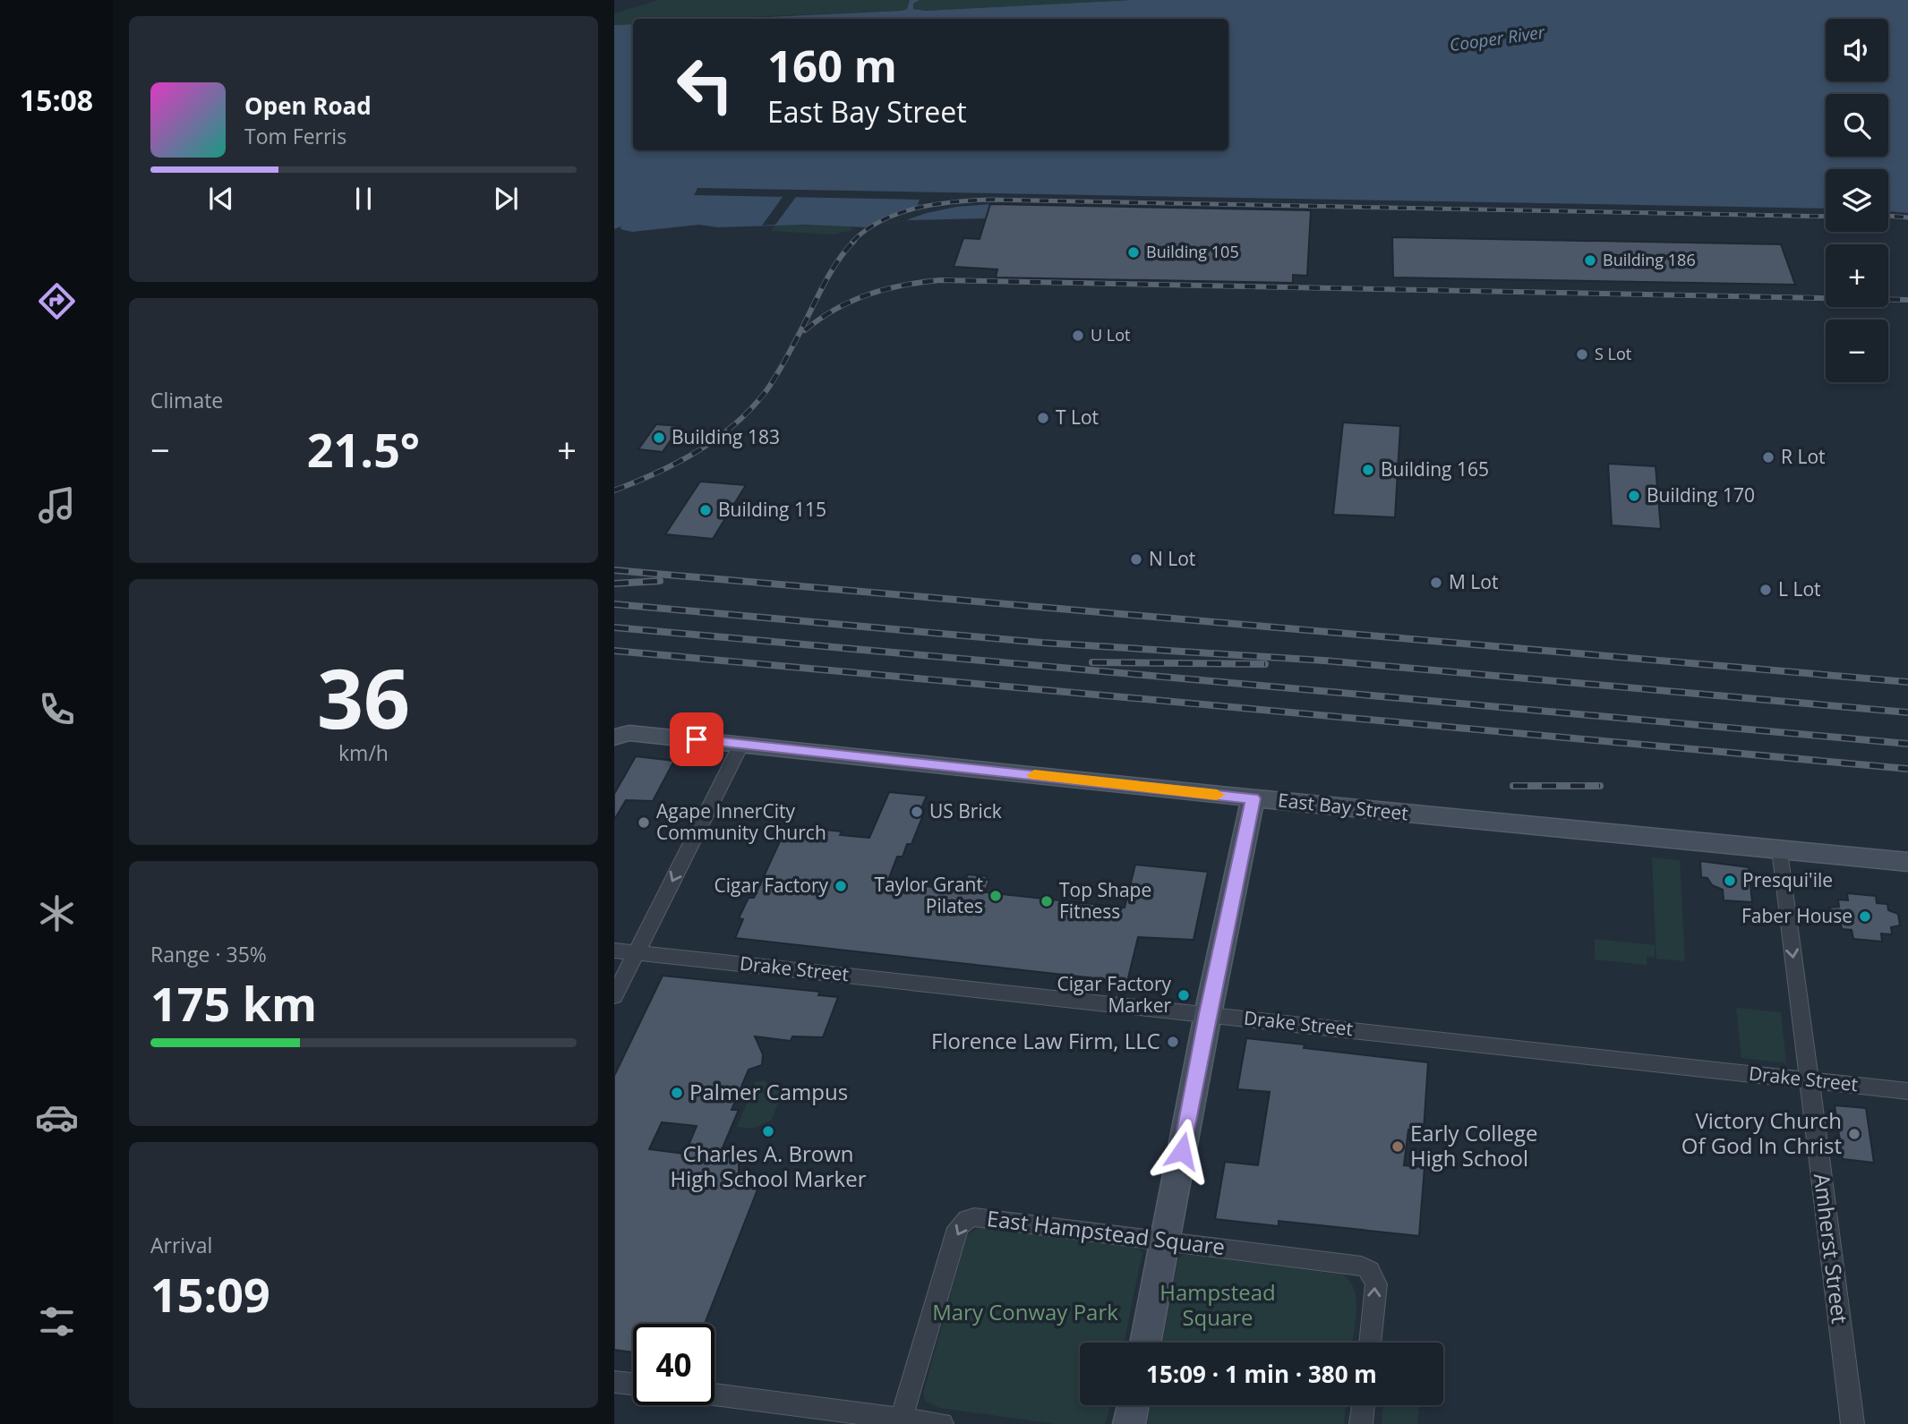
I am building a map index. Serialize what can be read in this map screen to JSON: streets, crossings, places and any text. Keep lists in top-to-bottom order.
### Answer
{
  "streets": {
    "main road": ["East Bay Street"],
    "street": ["Drake Street", "East Hampstead Square", "Amherst Street"]
  },
  "crossings": [
    ["East Bay Street", "Amherst Street"],
    ["Drake Street", "Amherst Street"]
  ],
  "one_way": ["Amherst Street"],
  "water": ["Cooper River"],
  "parks": ["Hampstead Square", "Mary Conway Park"],
  "places": [
    "Building 105",
    "Building 186",
    "U Lot",
    "S Lot",
    "T Lot",
    "Building 183",
    "R Lot",
    "Building 165",
    "Building 170",
    "Building 115",
    "N Lot",
    "M Lot",
    "L Lot",
    "US Brick",
    "Agape InnerCity Community Church",
    "Presqui'ile",
    "Cigar Factory",
    "Taylor Grant Pilates",
    "Top Shape Fitness",
    "Faber House",
    "Cigar Factory Marker",
    "Florence Law Firm, LLC",
    "Palmer Campus",
    "Charles A. Brown High School Marker",
    "Victory Church Of God In Christ",
    "Early College High School"
  ],
  "page": {
    "tabs": "15:08",
    "map_buttons": ["+", "−"],
    "turn": ["160 m", "East Bay Street"],
    "song": ["Open Road", "Tom Ferris"],
    "tile": [
      "Climate",
      ["36", "km/h"],
      ["Range · 35%", "175 km"],
      ["Arrival", "15:09"]
    ],
    "heat": ["−", "21.5°", "+"],
    "limit": "40",
    "trip": "15:09 · 1 min · 380 m"
  }
}
